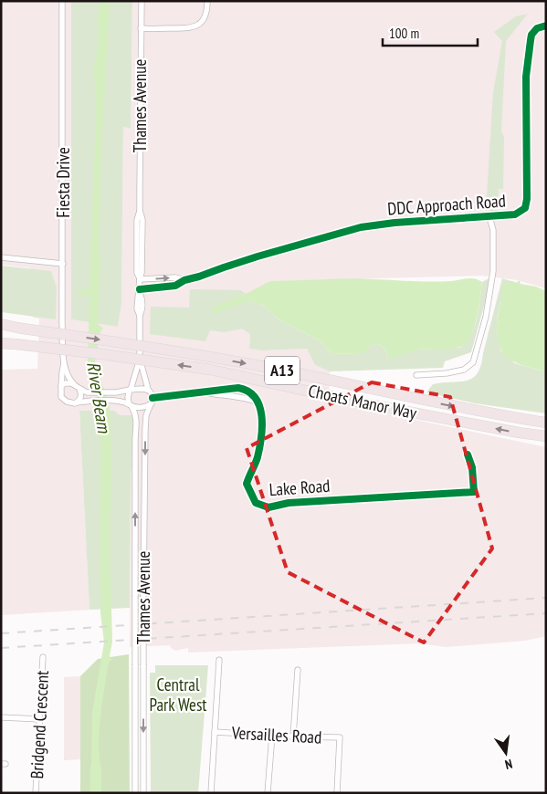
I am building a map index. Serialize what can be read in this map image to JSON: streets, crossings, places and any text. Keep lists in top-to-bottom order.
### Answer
{
  "streets": {
    "highway": ["A13", "Choats Manor Way"],
    "street": [
      "Thames Avenue",
      "Fiesta Drive",
      "DDC Approach Road",
      "Lake Road",
      "Bridgend Crescent",
      "Versailles Road"
    ]
  },
  "crossings": [
    ["Thames Avenue", "DDC Approach Road"]
  ],
  "water": ["River Beam"],
  "parks": ["Central Park West"],
  "scale_bar": "100 m",
  "north": "bottom"
}
